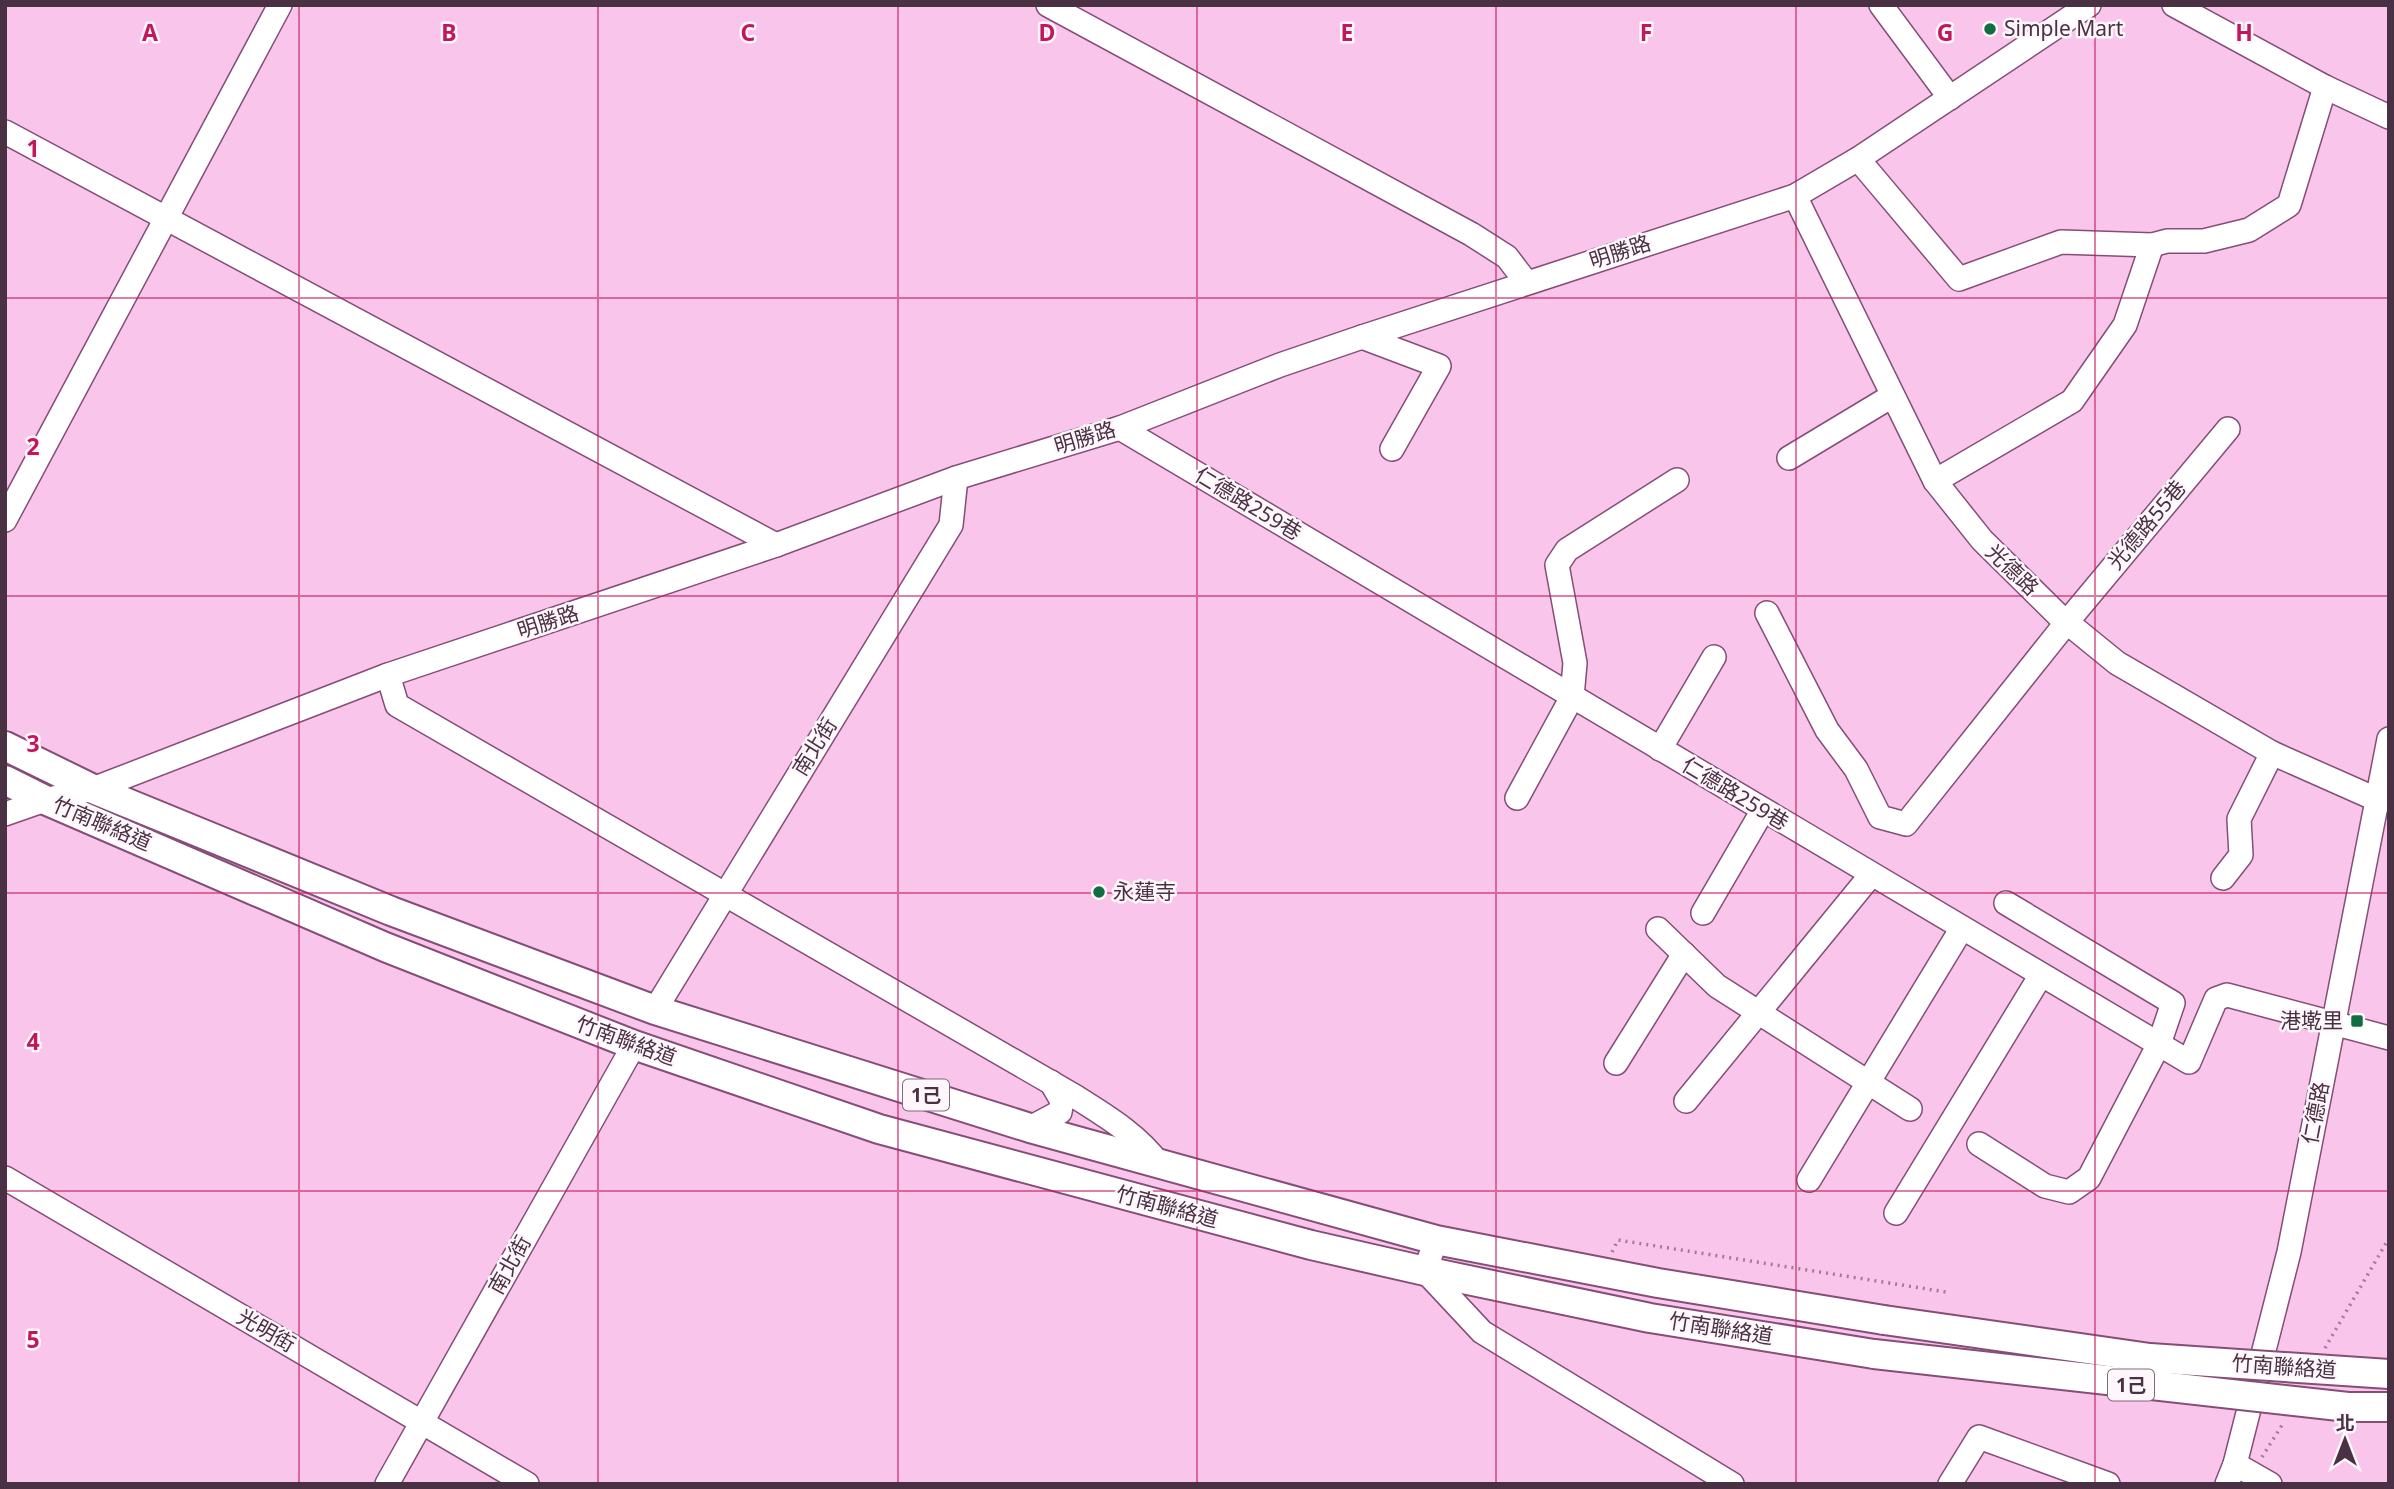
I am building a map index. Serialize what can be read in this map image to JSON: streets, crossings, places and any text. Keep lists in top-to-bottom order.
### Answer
{
  "streets": {
    "main road": ["竹南聯絡道", "1己"],
    "street": [
      "明勝路",
      "仁德路259巷",
      "光德路55巷",
      "光德路",
      "南北街",
      "仁德路",
      "光明街"
    ]
  },
  "crossings": [
    ["明勝路", "仁德路259巷"],
    ["明勝路", "光德路"],
    ["明勝路", "南北街"],
    ["明勝路", "竹南聯絡道"],
    ["仁德路259巷", "仁德路"],
    ["光德路55巷", "光德路"],
    ["光德路", "仁德路"],
    ["南北街", "竹南聯絡道"],
    ["南北街", "光明街"]
  ],
  "places": {
    "other": ["Simple Mart", "永蓮寺"],
    "transit": ["港墘里"]
  },
  "north": "top",
  "grid": {
    "columns": [
      "A",
      "B",
      "C",
      "D",
      "E",
      "F",
      "G",
      "H"
    ],
    "rows": [
      "1",
      "2",
      "3",
      "4",
      "5"
    ]
  }
}
